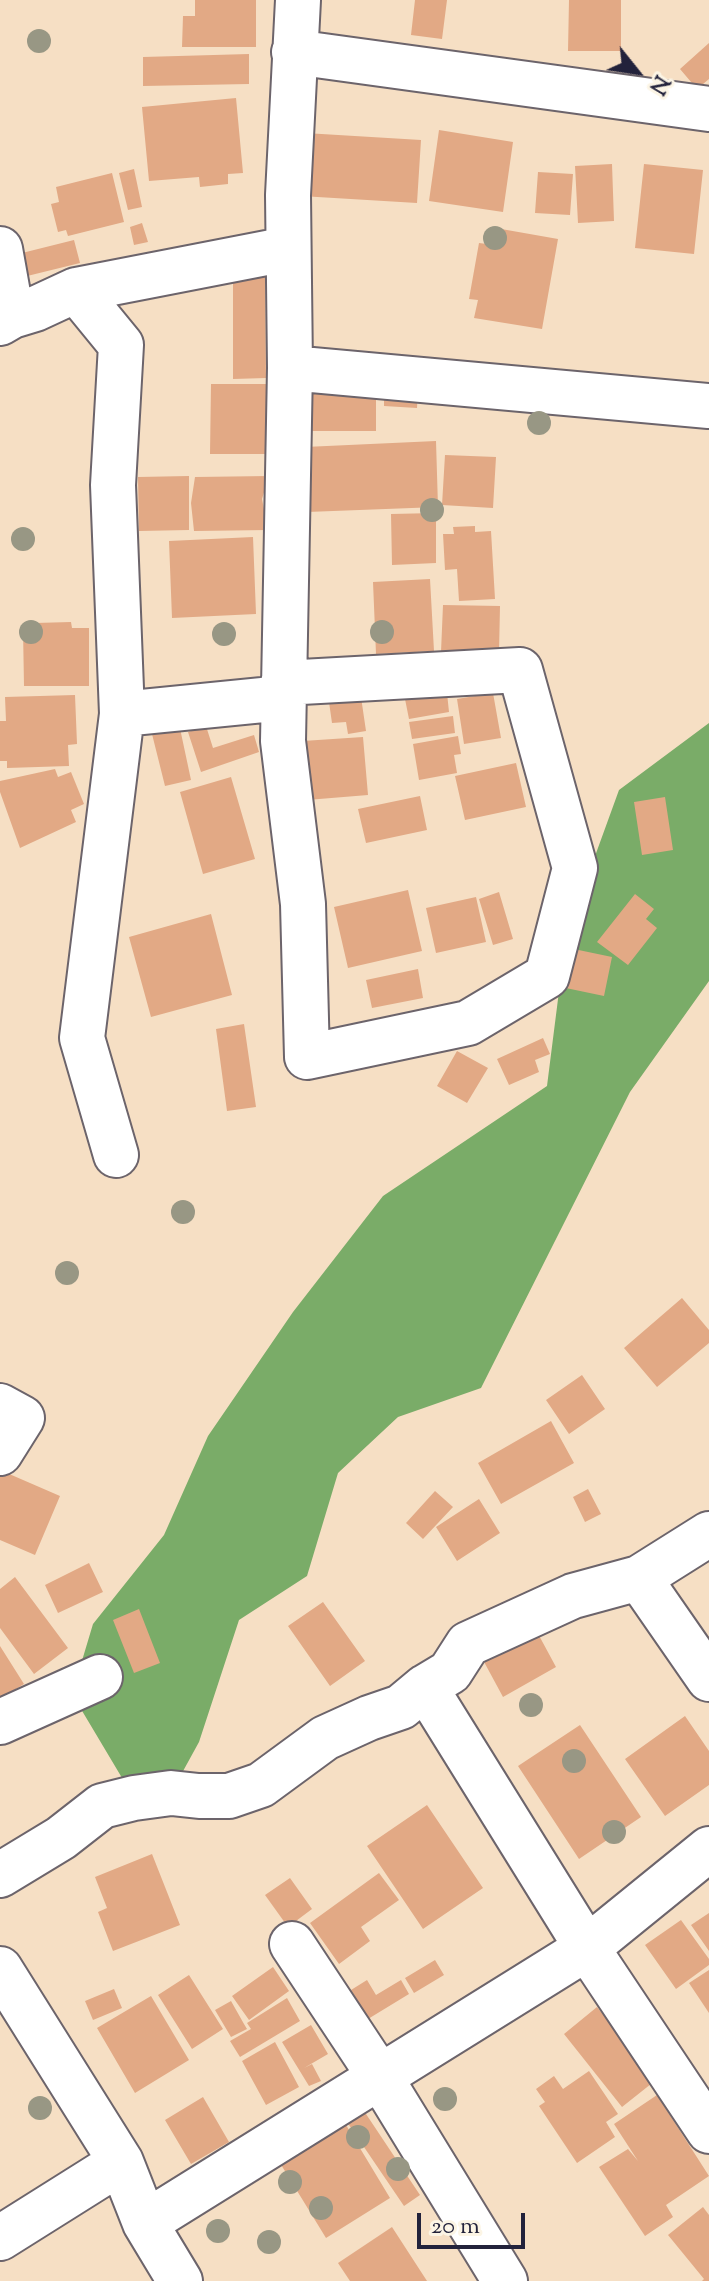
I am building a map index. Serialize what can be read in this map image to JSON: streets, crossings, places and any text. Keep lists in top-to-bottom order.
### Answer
{
  "scale_bar": "20 m",
  "north": "bottom right"
}
